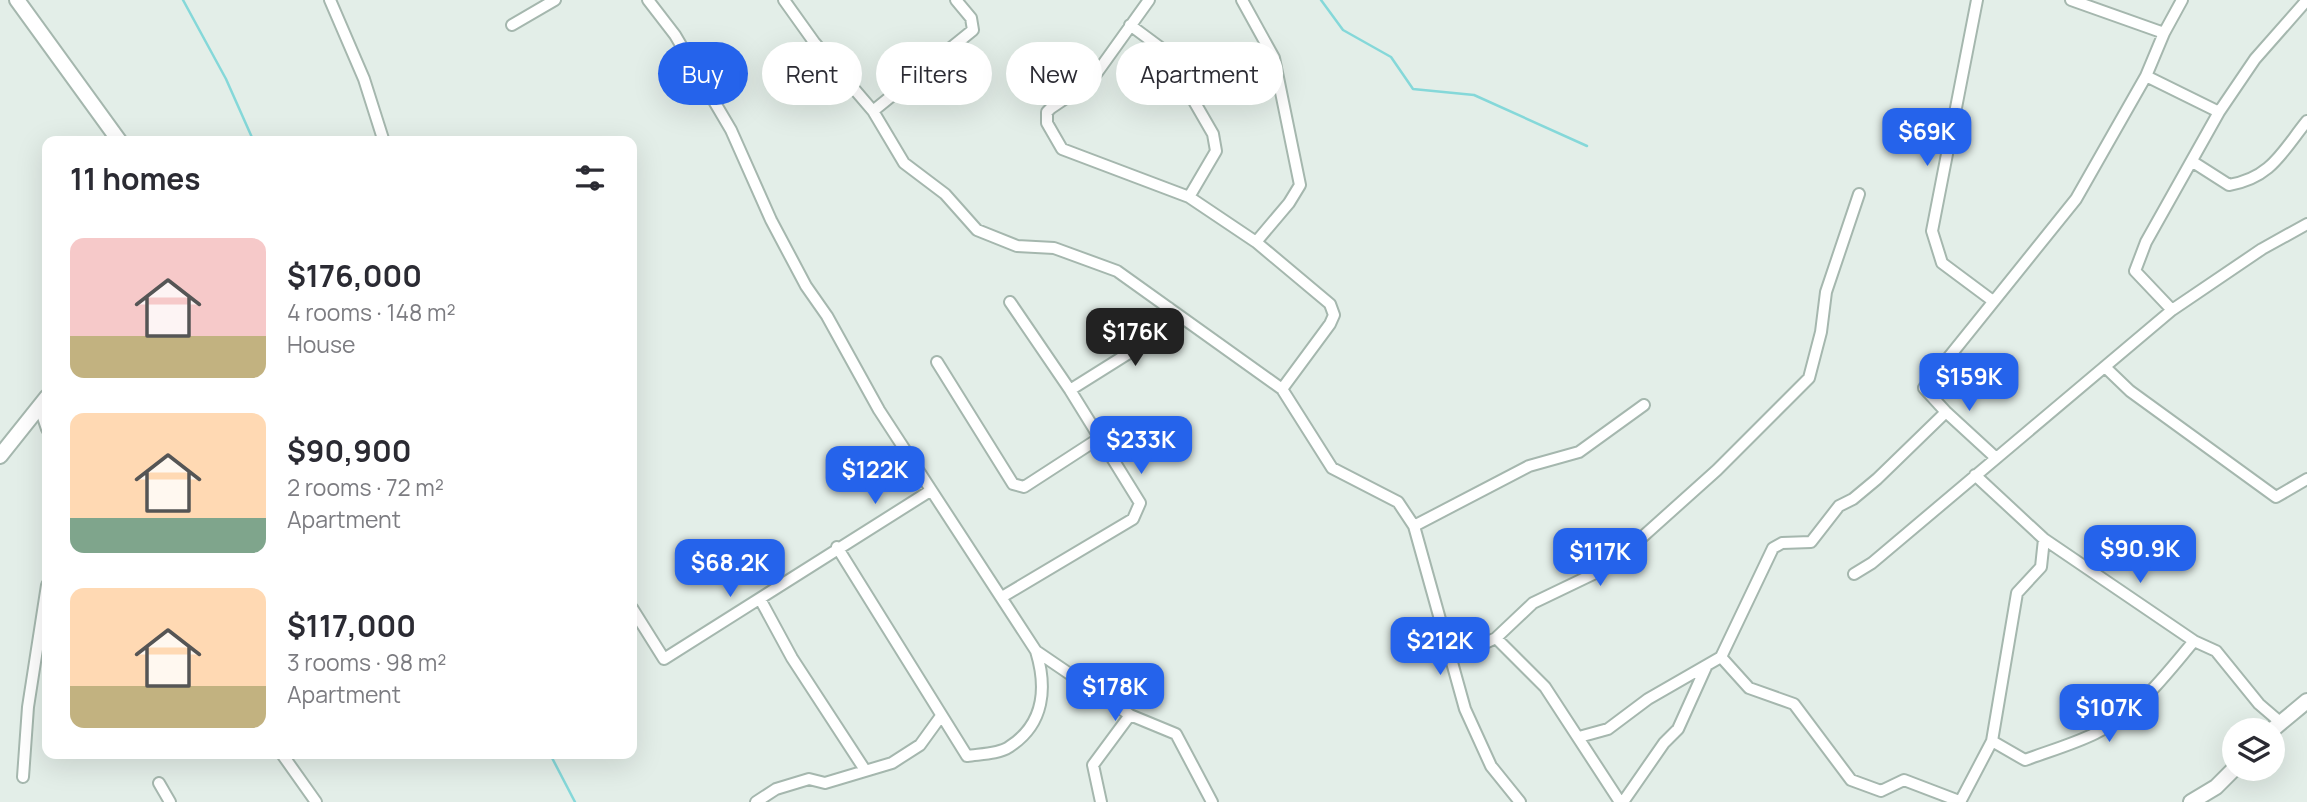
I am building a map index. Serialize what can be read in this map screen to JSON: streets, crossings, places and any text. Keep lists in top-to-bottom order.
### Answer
{
  "page": {
    "chip": [
      "Buy",
      "Rent",
      "Filters",
      "New",
      "Apartment"
    ],
    "price": [
      "$69K",
      "$176K",
      "$159K",
      "$233K",
      "$122K",
      "$90.9K",
      "$117K",
      "$68.2K",
      "$212K",
      "$178K",
      "$107K"
    ],
    "heading": "11 homes",
    "list": [
      {
        "name": "$176,000",
        "note": "4 rooms · 148 m² · House"
      },
      {
        "name": "$90,900",
        "note": "2 rooms · 72 m² · Apartment"
      },
      {
        "name": "$117,000",
        "note": "3 rooms · 98 m² · Apartment"
      }
    ]
  }
}
